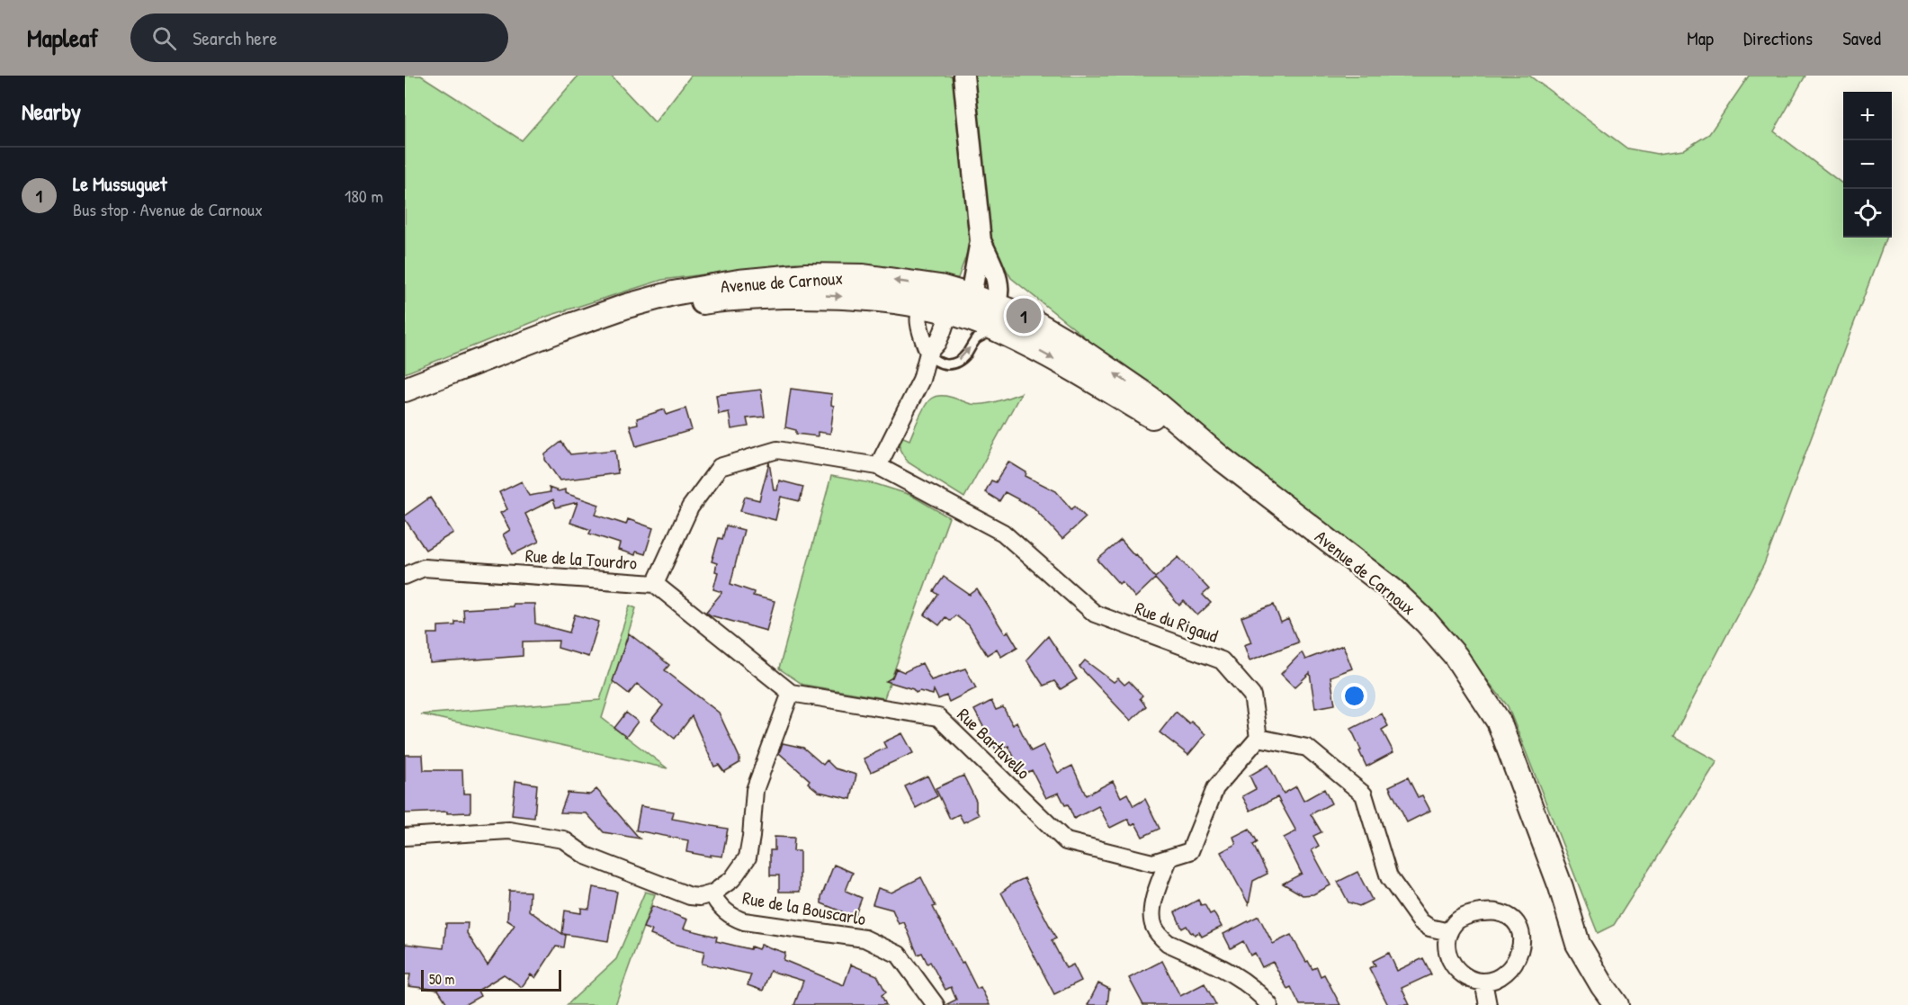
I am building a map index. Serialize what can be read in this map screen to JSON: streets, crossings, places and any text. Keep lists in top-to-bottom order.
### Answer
{
  "streets": {
    "main road": ["Avenue de Carnoux"],
    "street": [
      "Rue de la Tourdro",
      "Rue du Rigaud",
      "Rue Bartavello",
      "Rue de la Bouscarlo"
    ]
  },
  "crossings": [
    ["Rue de la Tourdro", "Rue du Rigaud"]
  ],
  "scale_bar": "50 m",
  "page": {
    "header": "Mapleaf",
    "search": "Search here",
    "nav": ["Map", "Directions", "Saved"],
    "heading": "Nearby",
    "map_buttons": ["+", "−"],
    "list": [
      {
        "mark": "1",
        "name": "Le Mussuguet",
        "note": "Bus stop · Avenue de Carnoux",
        "value": "180 m"
      }
    ],
    "pins": "1",
    "scale": "50 m"
  }
}
